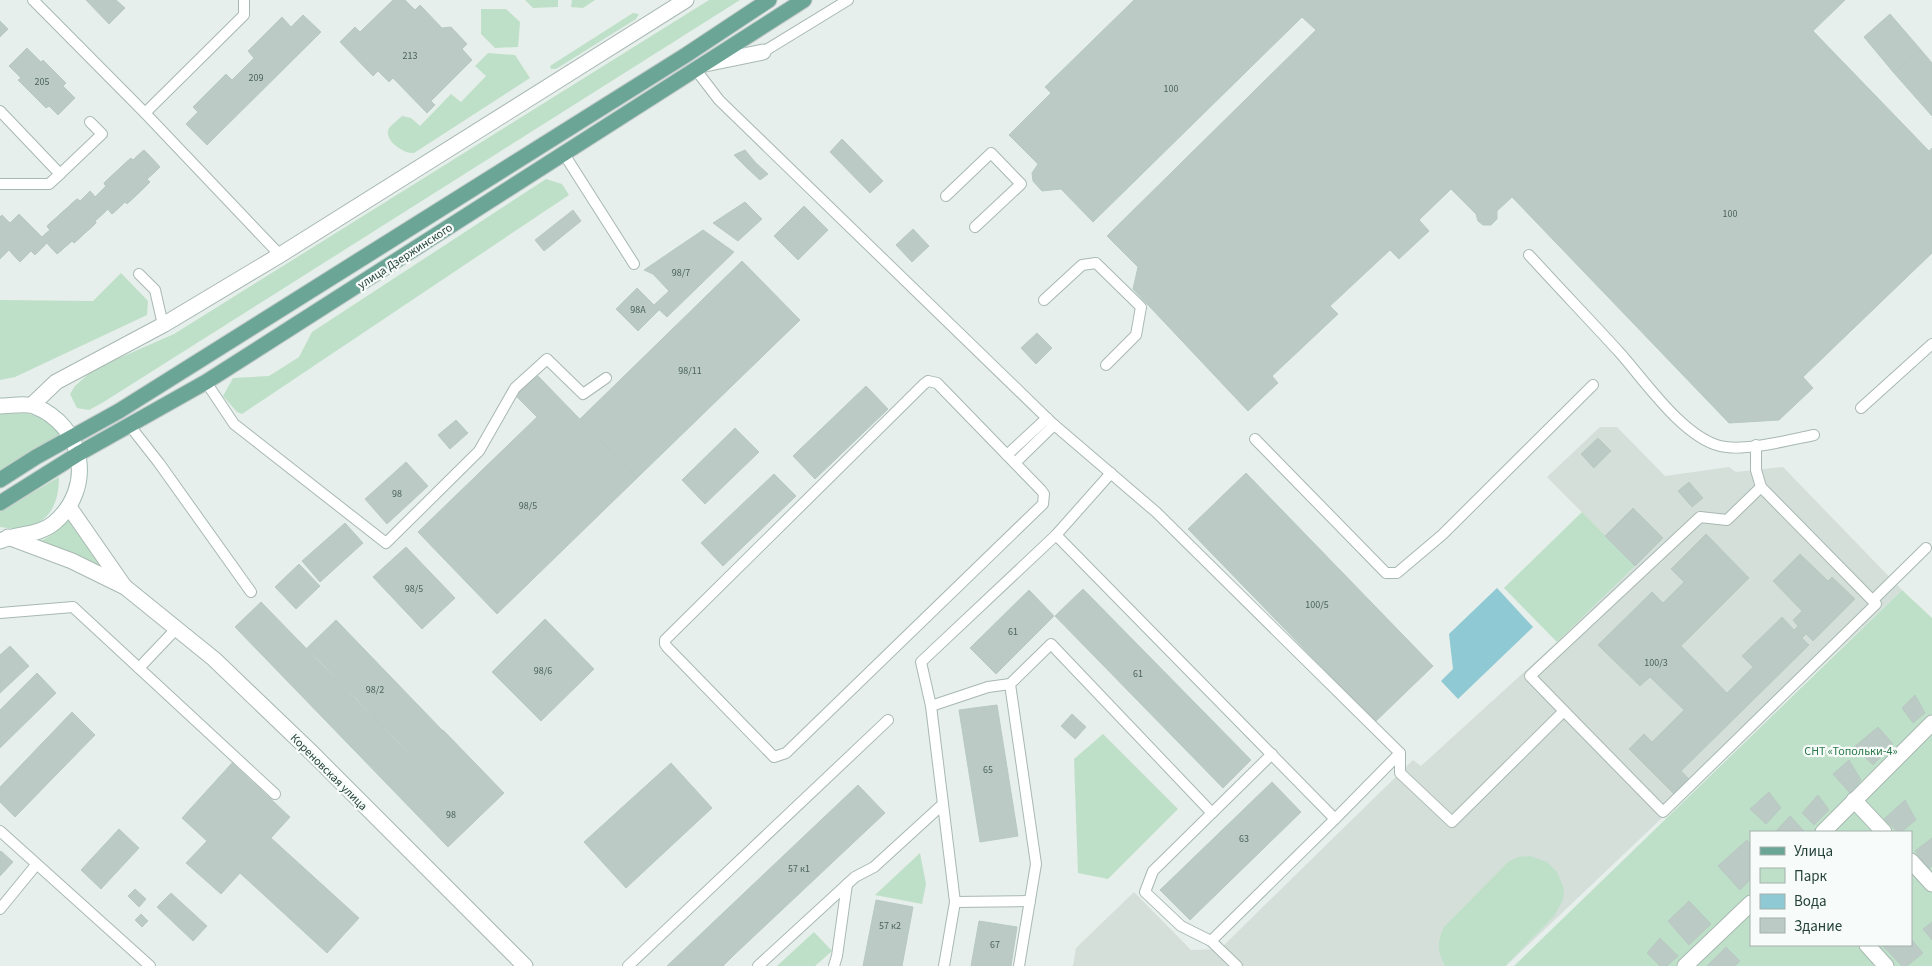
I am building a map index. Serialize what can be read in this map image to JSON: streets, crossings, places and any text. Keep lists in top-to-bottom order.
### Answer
{
  "streets": {
    "main road": ["улица Дзержинского"],
    "street": ["Кореновская улица"]
  },
  "parks": ["СНТ «Топольки-4»"],
  "house_numbers": [
    "213",
    "209",
    "205",
    "100",
    "100",
    "98/7",
    "98А",
    "98/11",
    "98",
    "98/5",
    "98/5",
    "100/5",
    "61",
    "100/3",
    "98/6",
    "61",
    "98/2",
    "65",
    "98",
    "63",
    "57 к1",
    "57 к2",
    "67"
  ],
  "legend": [
    "Улица",
    "Парк",
    "Вода",
    "Здание"
  ]
}
